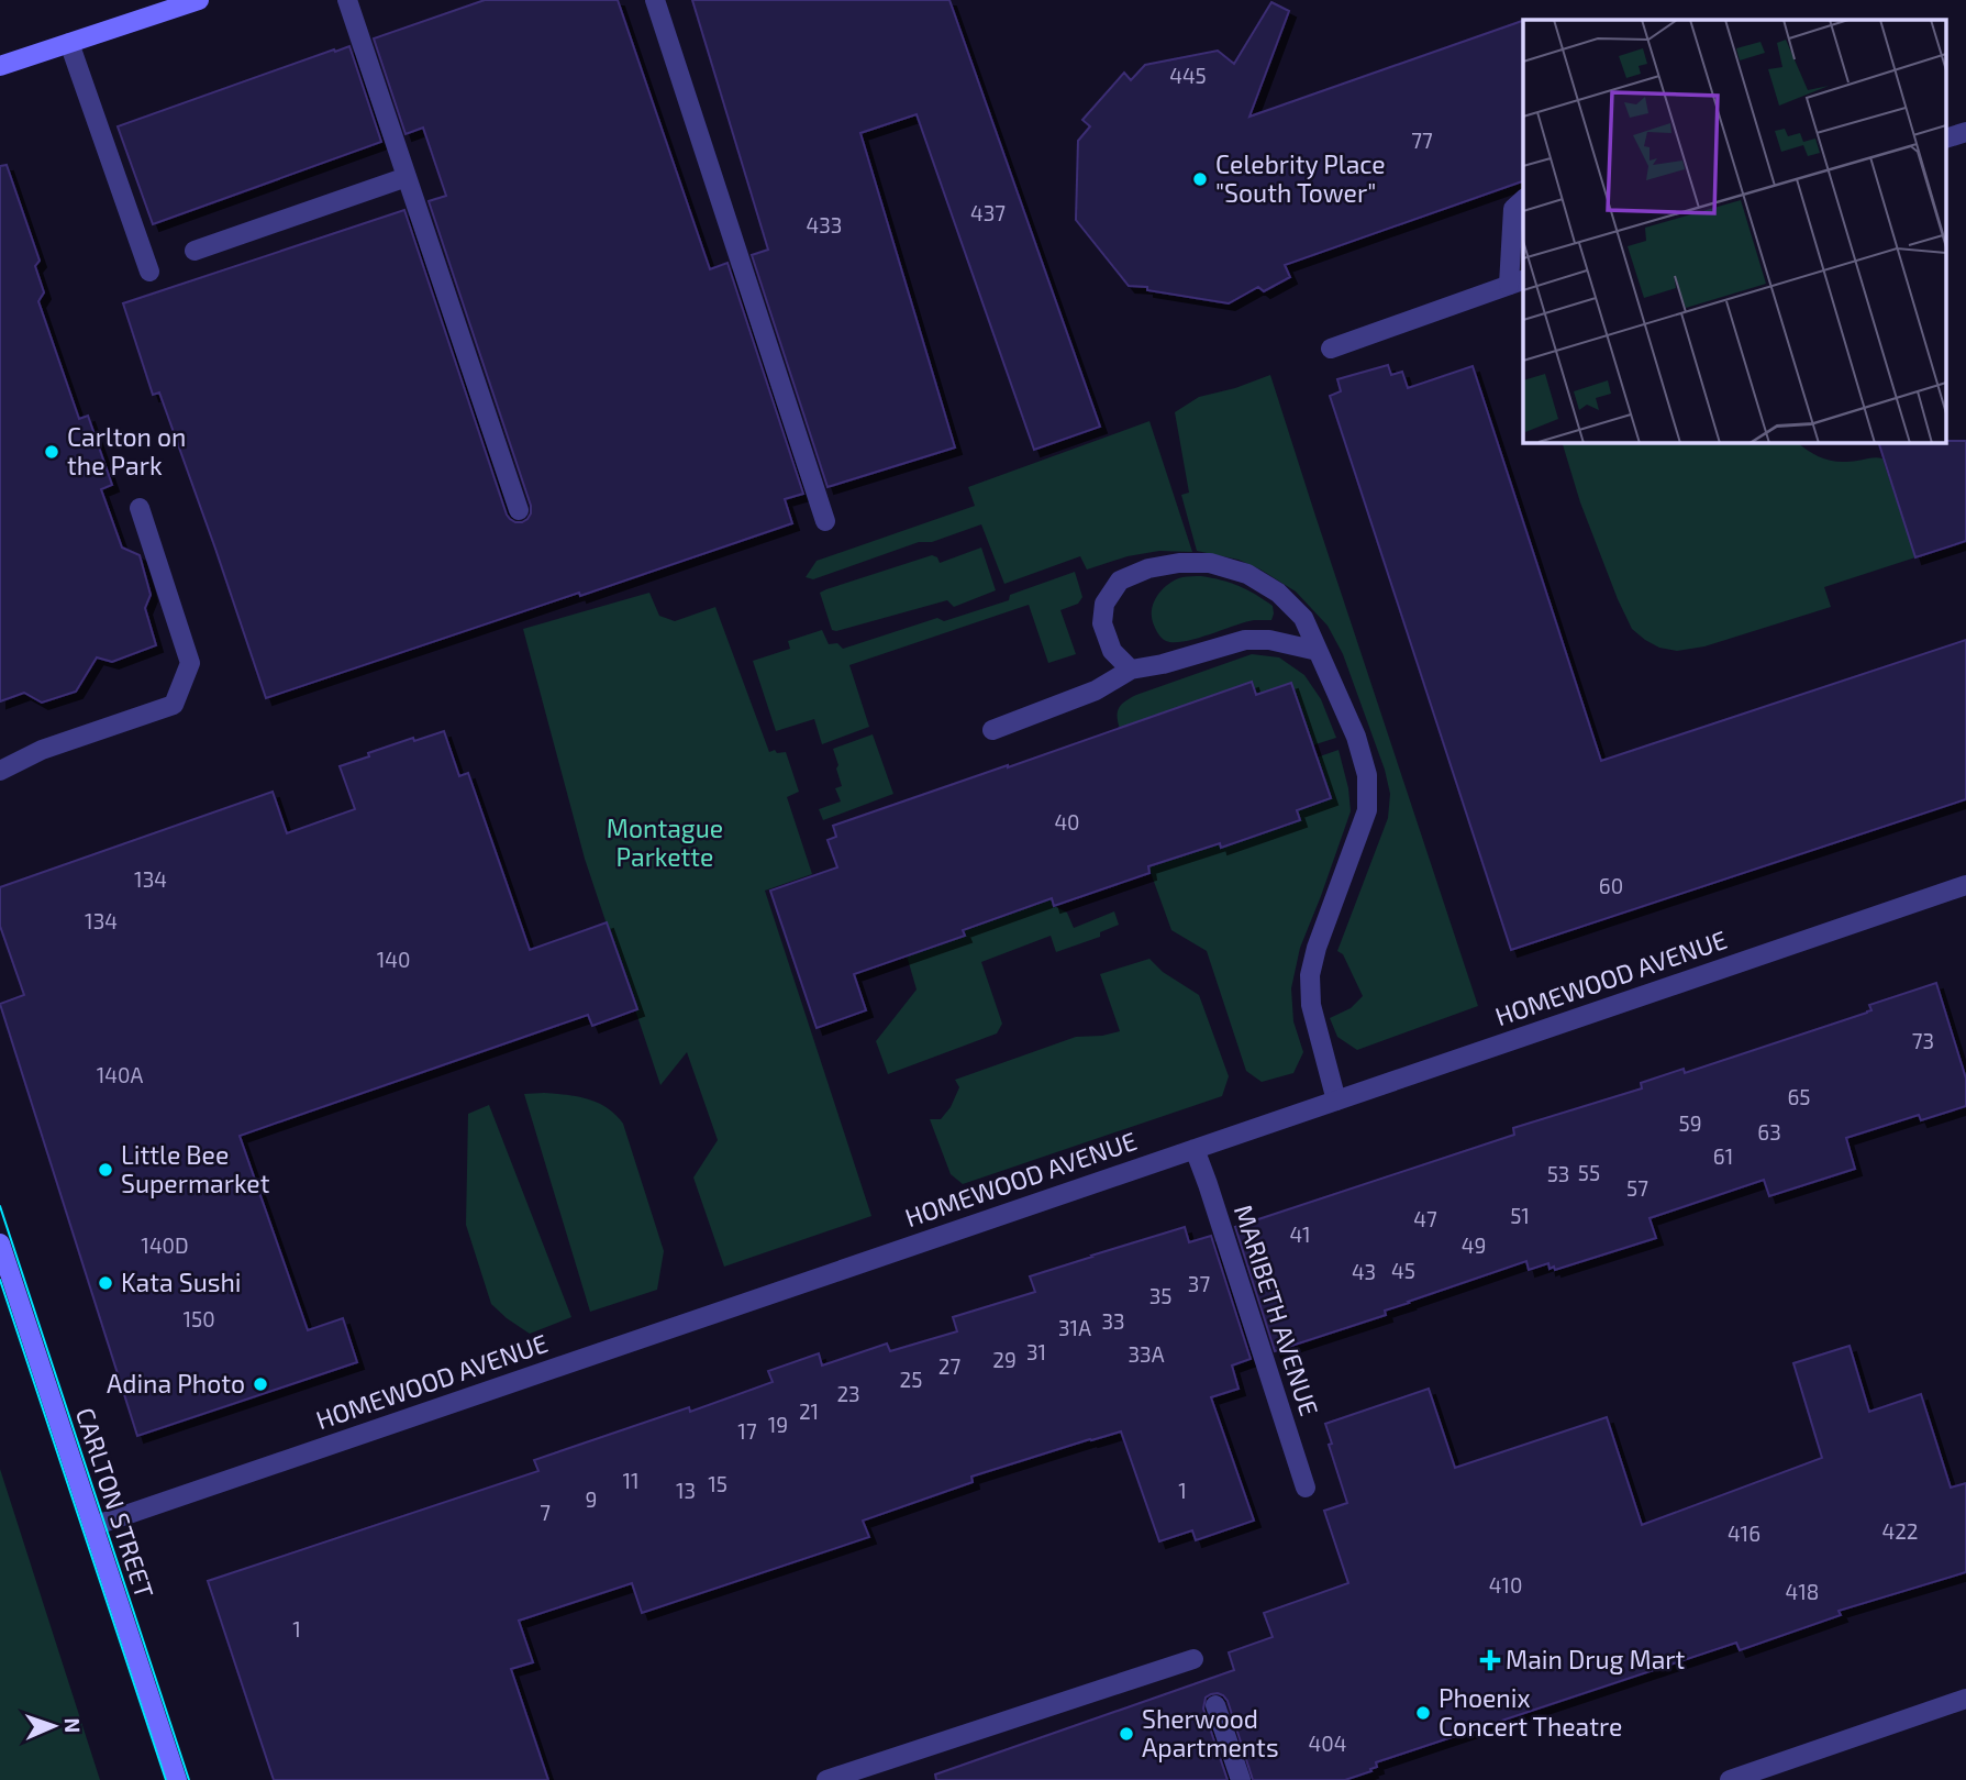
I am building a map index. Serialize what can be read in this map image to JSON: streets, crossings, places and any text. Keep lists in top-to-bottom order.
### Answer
{
  "streets": {
    "main road": ["CARLTON STREET"],
    "street": ["HOMEWOOD AVENUE", "MARIBETH AVENUE"]
  },
  "crossings": [
    ["HOMEWOOD AVENUE", "MARIBETH AVENUE"],
    ["HOMEWOOD AVENUE", "CARLTON STREET"]
  ],
  "parks": ["Montague Parkette"],
  "places": {
    "other": [
      "Celebrity Place \"South Tower\"",
      "Carlton on the Park",
      "Little Bee Supermarket",
      "Kata Sushi",
      "Adina Photo",
      "Phoenix Concert Theatre",
      "Sherwood Apartments"
    ],
    "health": ["Main Drug Mart"]
  },
  "house_numbers": [
    "445",
    "77",
    "437",
    "433",
    "40",
    "134",
    "60",
    "134",
    "140",
    "73",
    "140A",
    "65",
    "59",
    "63",
    "61",
    "55",
    "53",
    "57",
    "51",
    "47",
    "41",
    "140D",
    "49",
    "45",
    "43",
    "37",
    "35",
    "150",
    "33",
    "31A",
    "31",
    "33A",
    "29",
    "27",
    "25",
    "23",
    "21",
    "19",
    "17",
    "11",
    "15",
    "13",
    "1",
    "9",
    "7",
    "422",
    "416",
    "410",
    "418",
    "1",
    "404"
  ],
  "north": "right"
}
